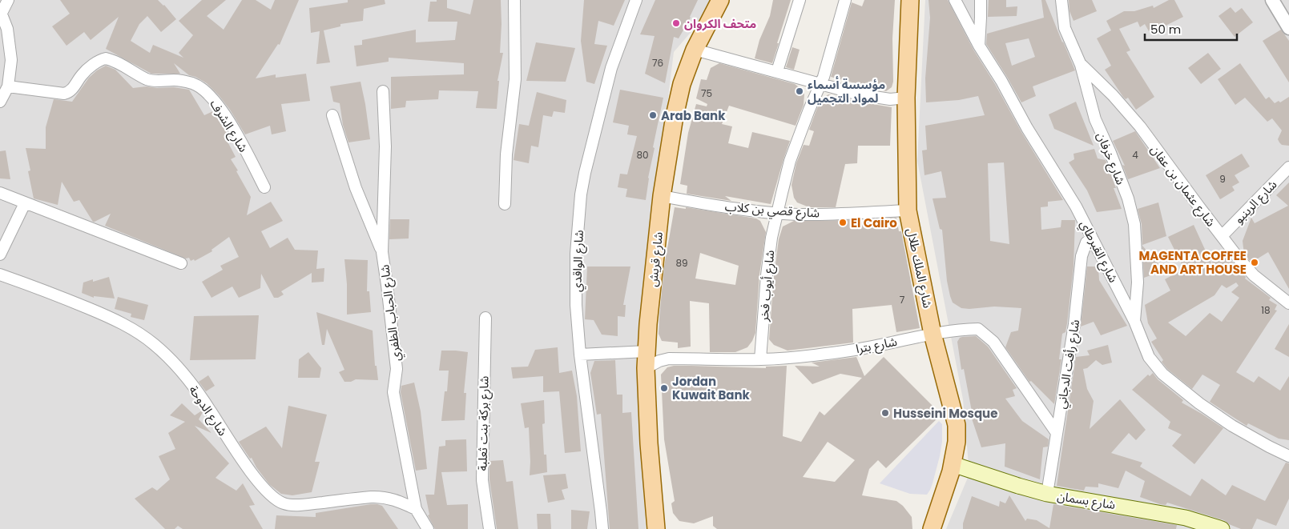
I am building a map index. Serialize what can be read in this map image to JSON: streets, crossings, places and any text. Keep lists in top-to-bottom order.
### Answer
{
  "streets": {
    "main road": ["شارع قريش", "شارع الملك طلال", "شارع بسمان"],
    "street": [
      "شارع الشرف",
      "شارع خرفان",
      "شارع عثمان بن عفان",
      "شارع الرينبو",
      "شارع قصي بن كلاب",
      "شارع القبرطاي",
      "شارع الواقدي",
      "شارع أيوب فخر",
      "شارع الحباب الظفري",
      "شارع بترا",
      "شارع رأفت الدجاني",
      "شارع الدوحة",
      "شارع بركة بنت ثعلبة"
    ]
  },
  "crossings": [
    ["شارع خرفان", "شارع عثمان بن عفان"],
    ["شارع خرفان", "شارع القبرطاي"],
    ["شارع عثمان بن عفان", "شارع الرينبو"],
    ["شارع قصي بن كلاب", "شارع قريش"],
    ["شارع قصي بن كلاب", "شارع الملك طلال"],
    ["شارع قصي بن كلاب", "شارع أيوب فخر"],
    ["شارع القبرطاي", "شارع رأفت الدجاني"],
    ["شارع قريش", "شارع بترا"],
    ["شارع الملك طلال", "شارع بترا"],
    ["شارع الملك طلال", "شارع بسمان"],
    ["شارع أيوب فخر", "شارع بترا"],
    ["شارع الحباب الظفري", "شارع الدوحة"],
    ["شارع بترا", "شارع رأفت الدجاني"],
    ["شارع رأفت الدجاني", "شارع بسمان"]
  ],
  "places": [
    "متحف الكروان",
    "مؤسسة أسماء لمواد التجميل",
    "Arab Bank",
    "El Cairo",
    "MAGENTA COFFEE AND ART HOUSE",
    "Jordan Kuwait Bank",
    "Husseini Mosque"
  ],
  "house_numbers": [
    "76",
    "75",
    "80",
    "4",
    "9",
    "89",
    "7",
    "18"
  ],
  "scale_bar": "50 m"
}
